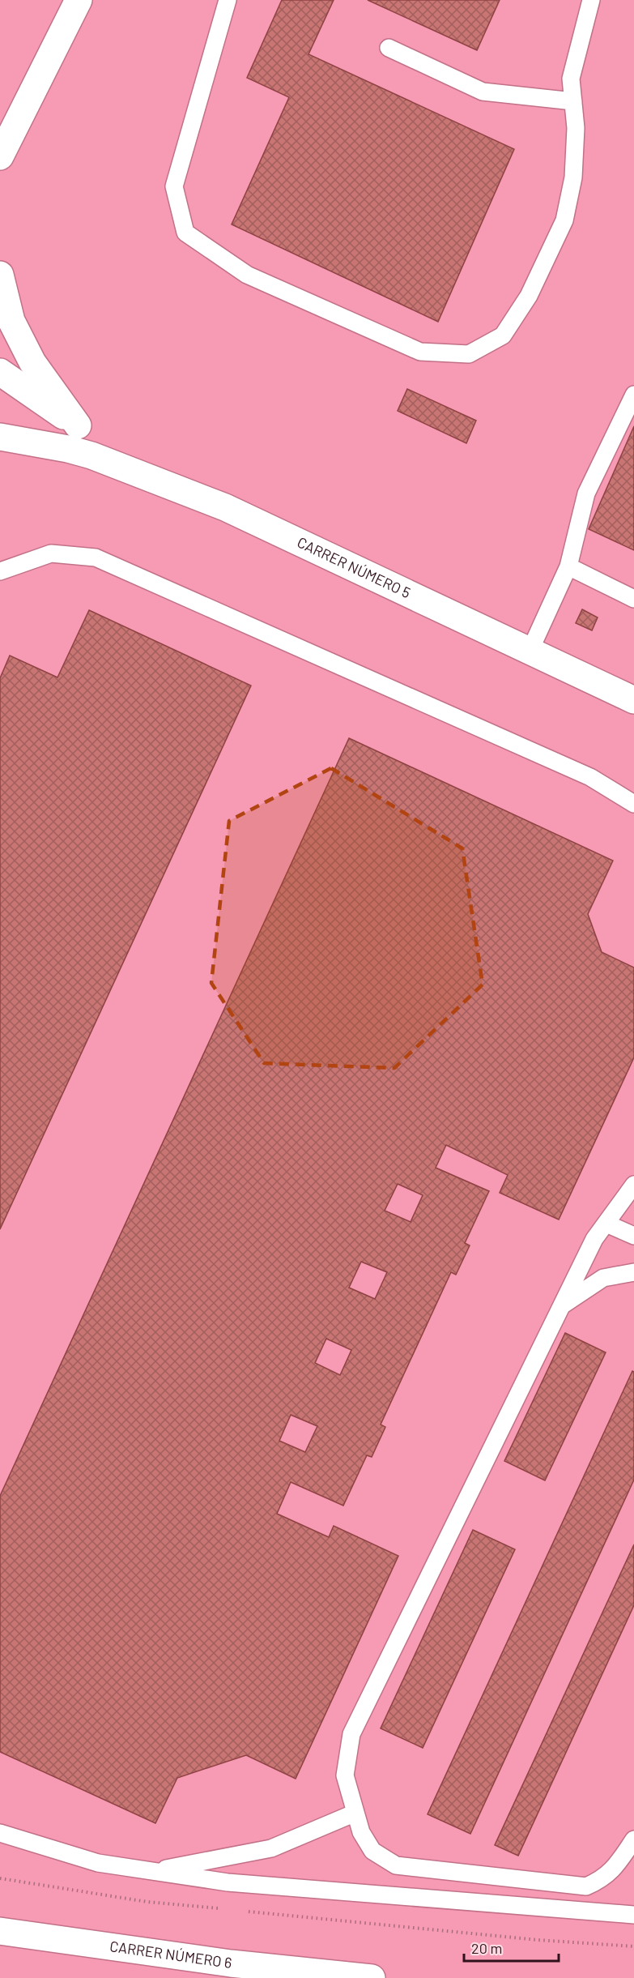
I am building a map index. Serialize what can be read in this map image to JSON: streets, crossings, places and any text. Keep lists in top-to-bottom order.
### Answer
{
  "streets": {
    "street": ["CARRER NÚMERO 5", "CARRER NÚMERO 6"]
  },
  "scale_bar": "20 m"
}
